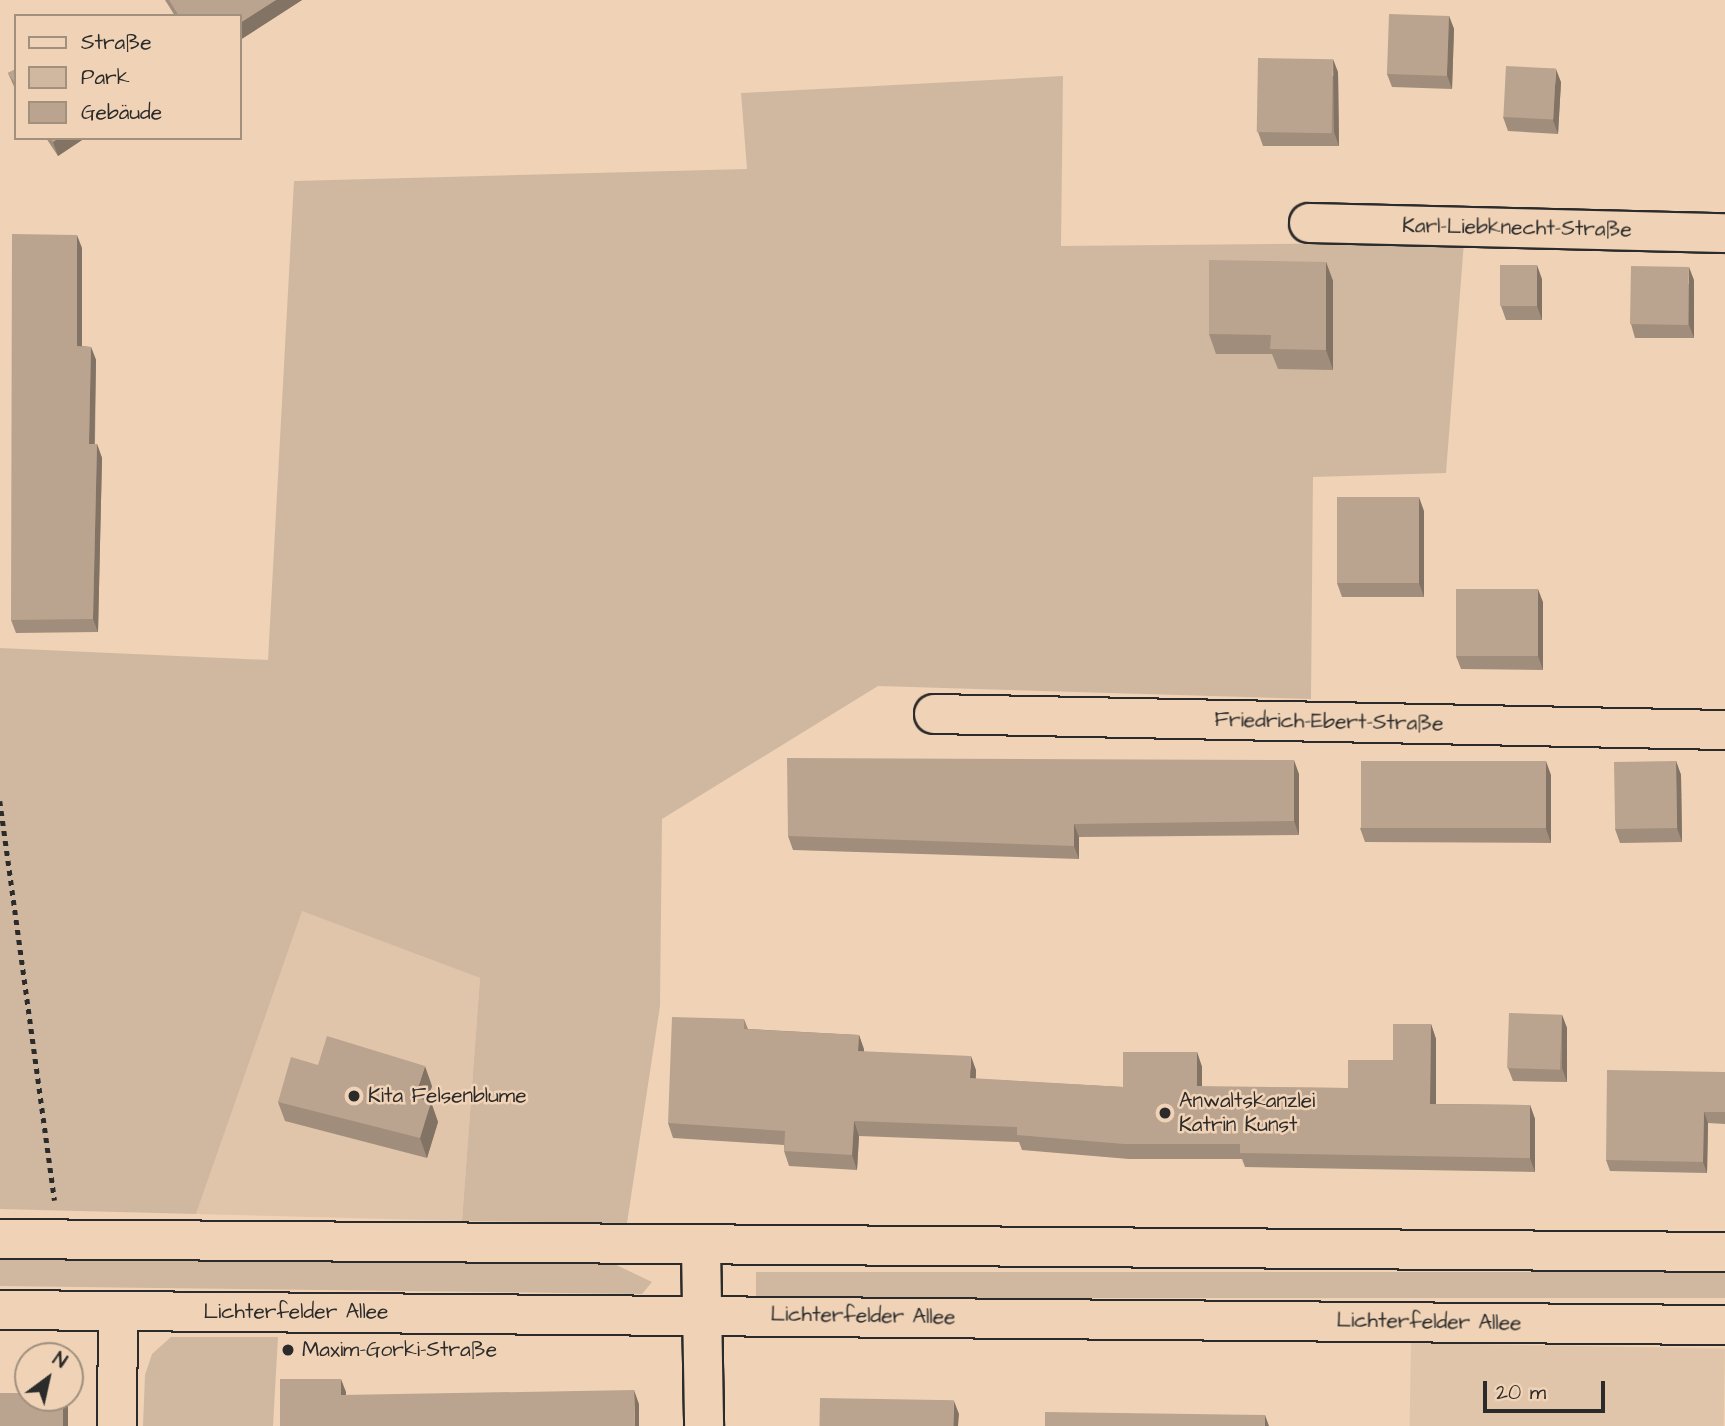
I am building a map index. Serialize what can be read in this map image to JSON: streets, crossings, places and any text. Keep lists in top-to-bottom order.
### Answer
{
  "streets": {
    "main road": ["Karl-Liebknecht-Straße", "Friedrich-Ebert-Straße", "Lichterfelder Allee"]
  },
  "places": ["Kita Felsenblume", "Anwaltskanzlei Katrin Kunst", "Maxim-Gorki-Straße"],
  "legend": ["Straße", "Park", "Gebäude"],
  "scale_bar": "20 m",
  "north": "top right"
}
